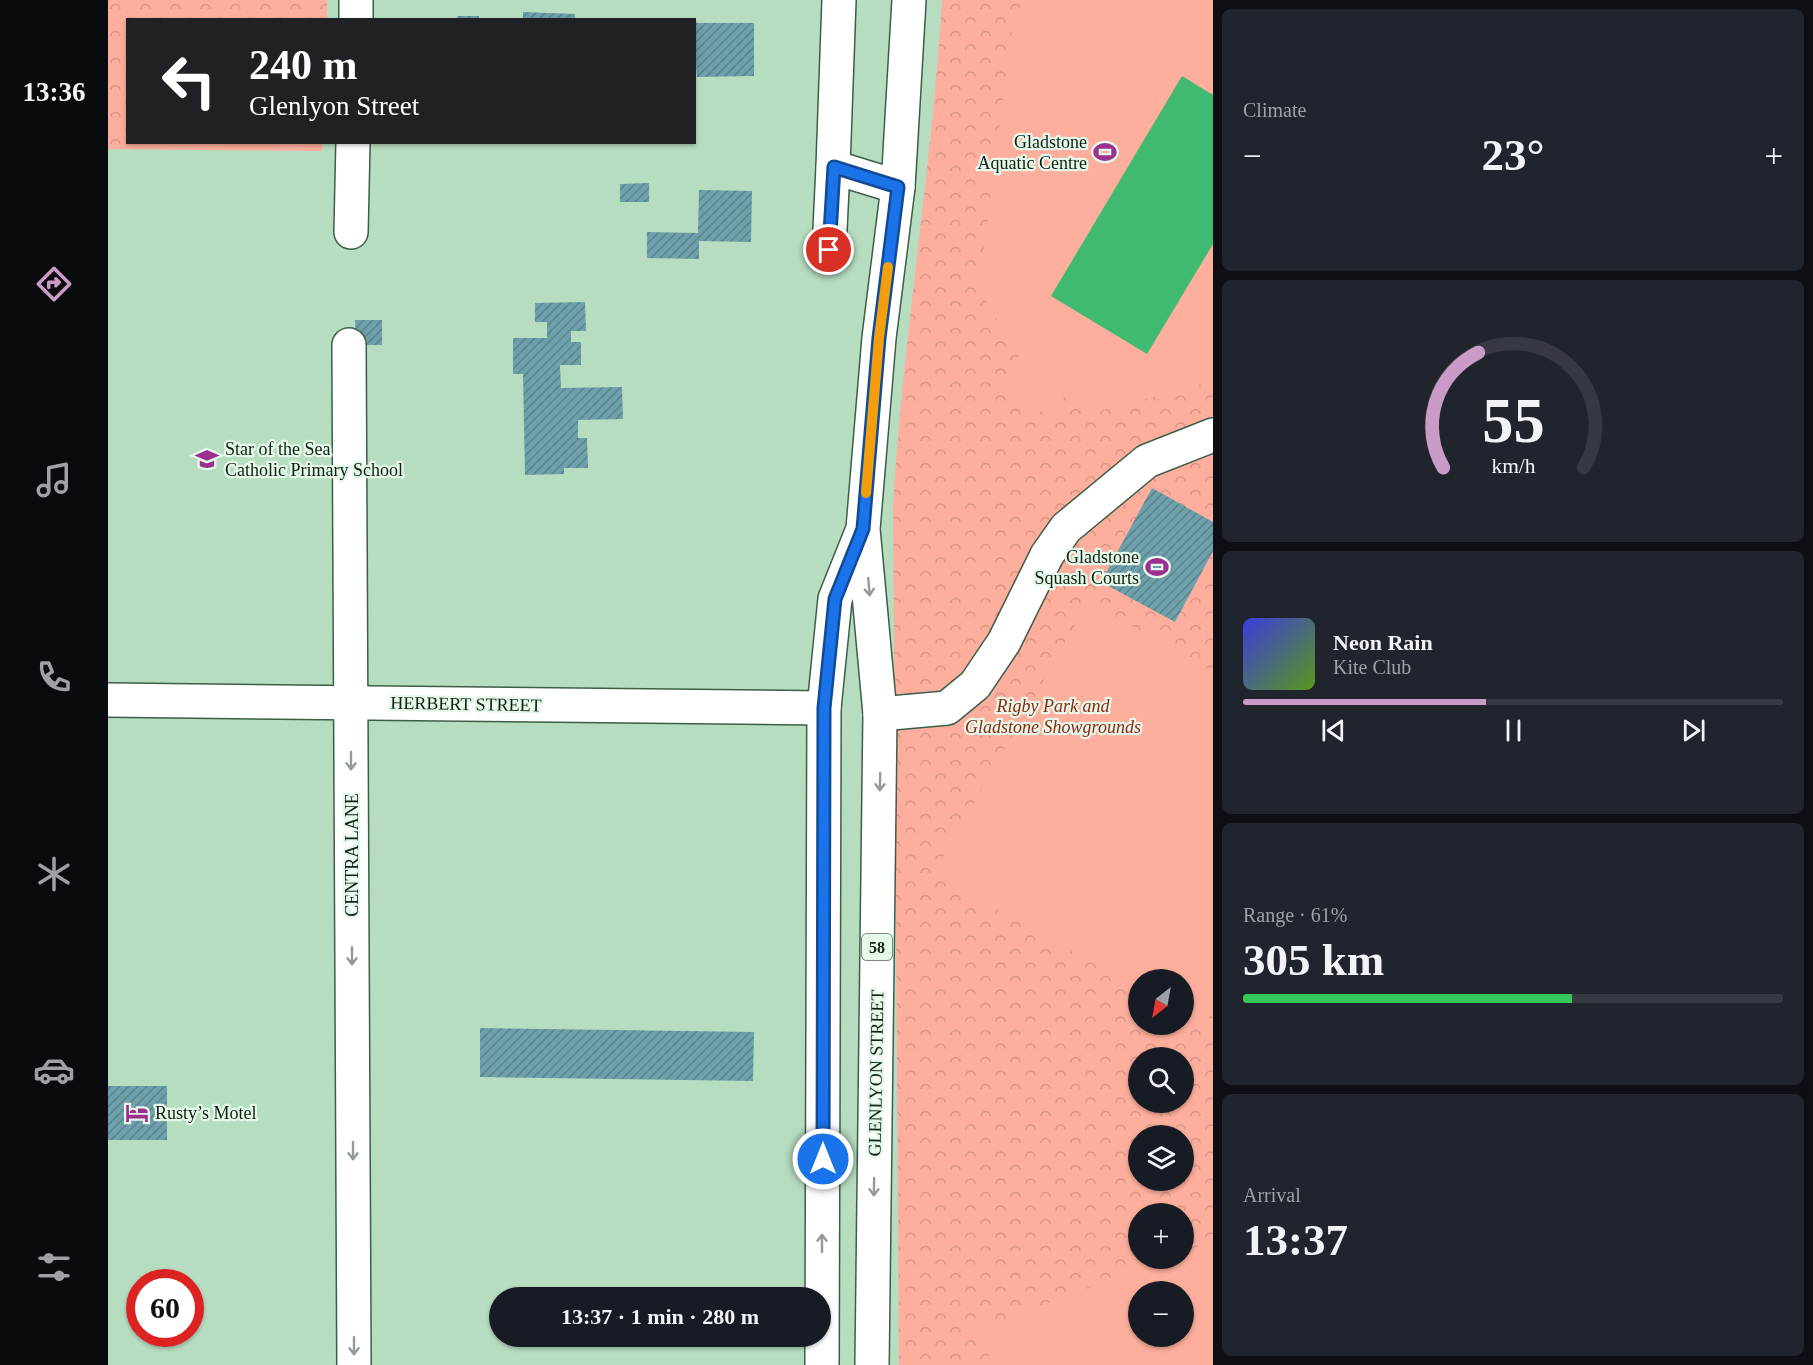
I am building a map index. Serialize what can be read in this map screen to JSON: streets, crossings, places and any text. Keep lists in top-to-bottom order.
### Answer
{
  "streets": {
    "main road": [
      "HERBERT STREET",
      "CENTRA LANE",
      "58",
      "GLENLYON STREET"
    ]
  },
  "crossings": [
    ["HERBERT STREET", "CENTRA LANE"],
    ["HERBERT STREET", "GLENLYON STREET"]
  ],
  "one_way": ["CENTRA LANE"],
  "parks": ["Rigby Park and Gladstone Showgrounds"],
  "places": {
    "sports": ["Gladstone Aquatic Centre", "Gladstone Squash Courts"],
    "school or university": ["Star of the Sea Catholic Primary School"],
    "hotel": ["Rusty’s Motel"]
  },
  "north": "bottom left",
  "page": {
    "tabs": "13:36",
    "tile": [
      "Climate",
      ["Range · 61%", "305 km"],
      ["Arrival", "13:37"]
    ],
    "turn": ["240 m", "Glenlyon Street"],
    "heat": ["−", "23°", "+"],
    "song": ["Neon Rain", "Kite Club"],
    "map_buttons": ["+", "−"],
    "limit": "60",
    "trip": "13:37 · 1 min · 280 m",
    "gauge": ["55", "km/h"]
  }
}
